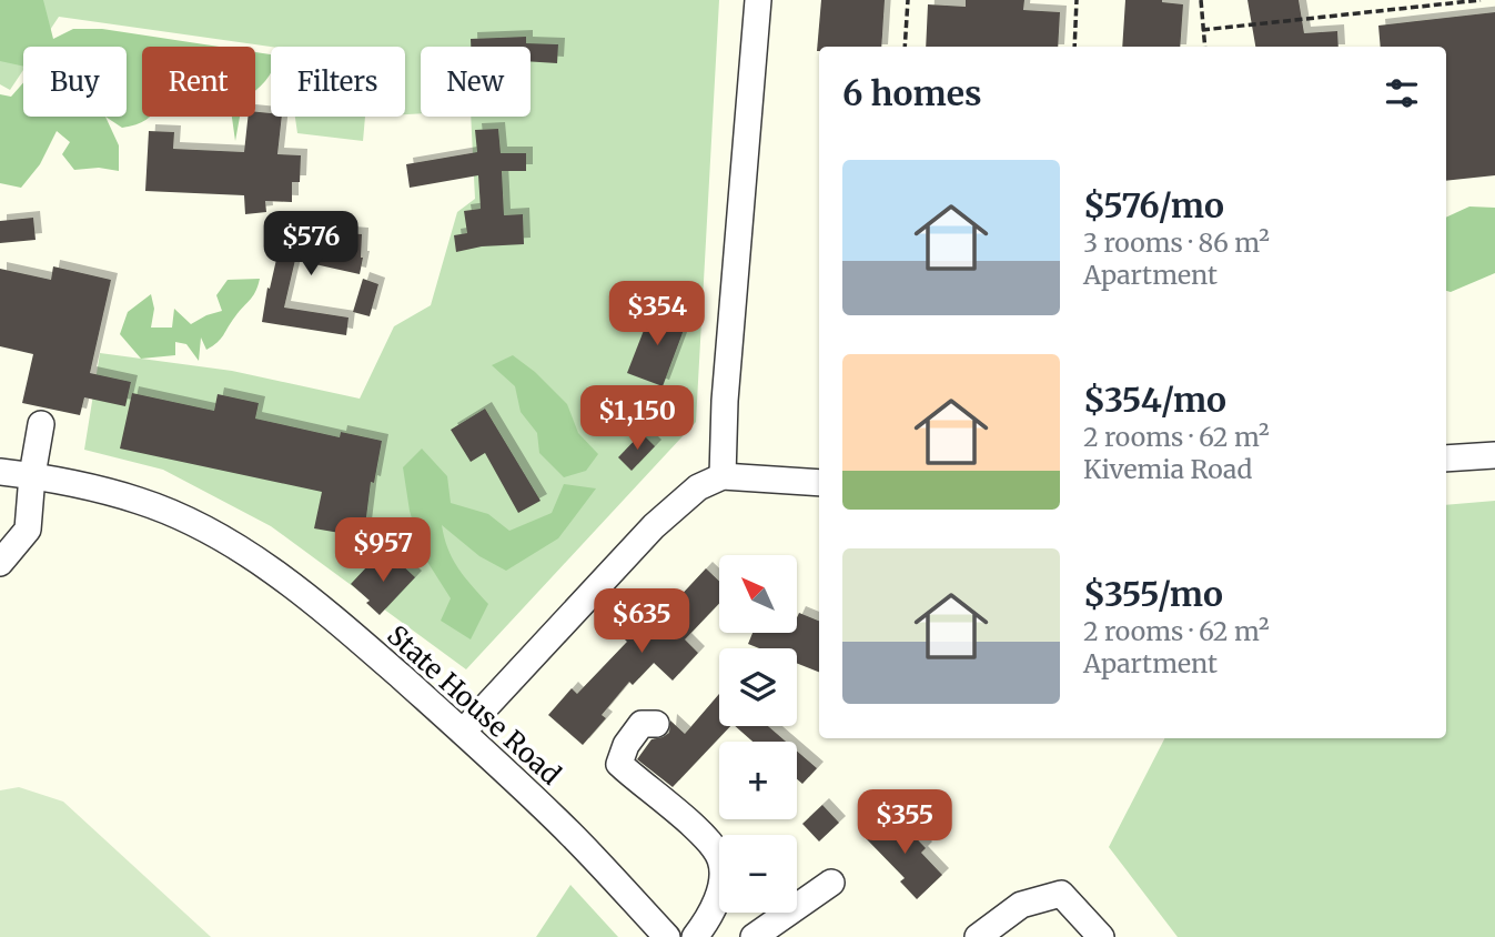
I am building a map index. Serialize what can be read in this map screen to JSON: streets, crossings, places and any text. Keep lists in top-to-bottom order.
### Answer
{
  "streets": {
    "street": ["State House Road"]
  },
  "north": "top left",
  "page": {
    "chip": [
      "Buy",
      "Rent",
      "Filters",
      "New"
    ],
    "heading": "6 homes",
    "list": [
      {
        "name": "$576/mo",
        "note": "3 rooms · 86 m² · Apartment"
      },
      {
        "name": "$354/mo",
        "note": "2 rooms · 62 m² · Kivemia Road"
      },
      {
        "name": "$355/mo",
        "note": "2 rooms · 62 m² · Apartment"
      }
    ],
    "price": [
      "$576",
      "$354",
      "$1,150",
      "$957",
      "$635",
      "$355"
    ],
    "map_buttons": ["+", "−"]
  }
}
